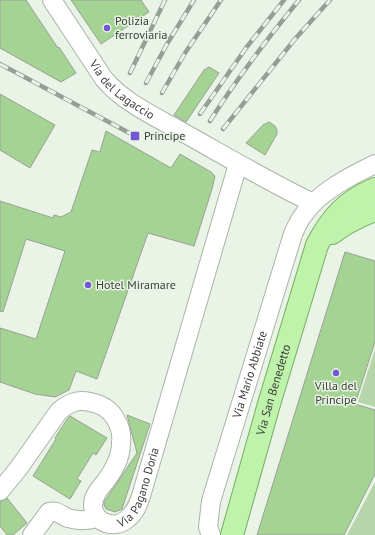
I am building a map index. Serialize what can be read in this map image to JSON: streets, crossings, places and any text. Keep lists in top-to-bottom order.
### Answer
{
  "streets": {
    "main road": ["Via San Benedetto"],
    "street": ["Via del Lagaccio", "Via Mario Abbiate", "Via Pagano Doria"]
  },
  "crossings": [
    ["Via del Lagaccio", "Via Mario Abbiate"],
    ["Via del Lagaccio", "Via Pagano Doria"]
  ],
  "places": {
    "other": ["Polizia ferroviaria", "Hotel Miramare", "Villa del Principe"],
    "transit": ["Principe"]
  }
}
